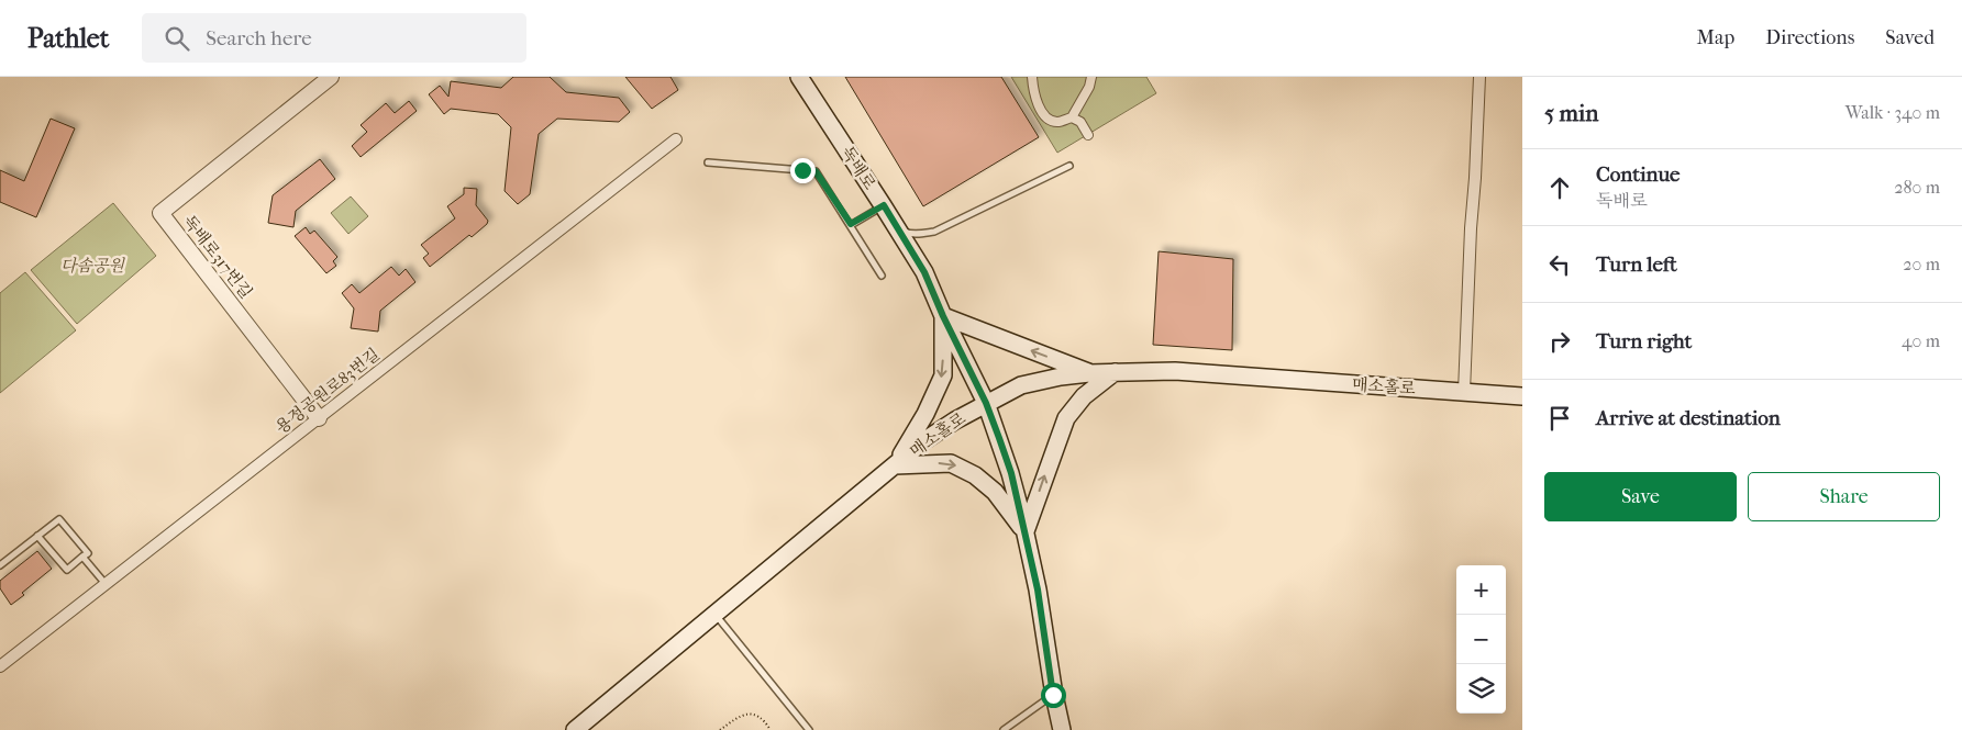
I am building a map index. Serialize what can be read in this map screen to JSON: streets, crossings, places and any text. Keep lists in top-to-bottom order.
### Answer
{
  "streets": {
    "main road": ["독배로", "매소홀로"],
    "street": ["독배로317번길", "용정공원로83번길"]
  },
  "crossings": [
    ["독배로", "매소홀로"],
    ["독배로317번길", "용정공원로83번길"]
  ],
  "parks": ["다솜공원"],
  "page": {
    "header": "Pathlet",
    "search": "Search here",
    "nav": ["Map", "Directions", "Saved"],
    "heading": ["5 min", "Walk · 340 m"],
    "list": [
      ["Continue", "독배로", "280 m"],
      ["Turn left", "20 m"],
      ["Turn right", "40 m"],
      "Arrive at destination"
    ],
    "buttons": ["Save", "Share"],
    "map_buttons": ["+", "−"]
  }
}
